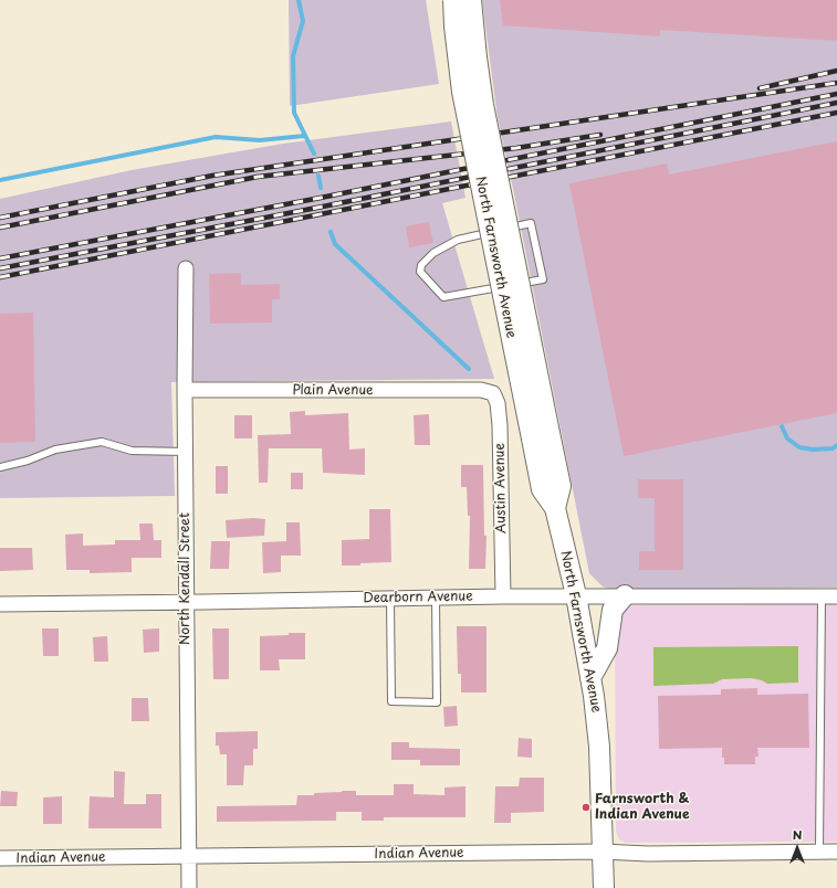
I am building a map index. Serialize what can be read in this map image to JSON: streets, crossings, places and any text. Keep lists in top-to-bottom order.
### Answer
{
  "streets": {
    "main road": ["North Farnsworth Avenue"],
    "street": [
      "Plain Avenue",
      "Austin Avenue",
      "North Kendall Street",
      "Dearborn Avenue",
      "Indian Avenue"
    ]
  },
  "crossings": [
    ["North Farnsworth Avenue", "Dearborn Avenue"],
    ["North Farnsworth Avenue", "Indian Avenue"],
    ["Plain Avenue", "Austin Avenue"],
    ["Plain Avenue", "North Kendall Street"],
    ["Austin Avenue", "Dearborn Avenue"],
    ["North Kendall Street", "Dearborn Avenue"],
    ["North Kendall Street", "Indian Avenue"]
  ],
  "places": ["Farnsworth & Indian Avenue"],
  "north": "top"
}
